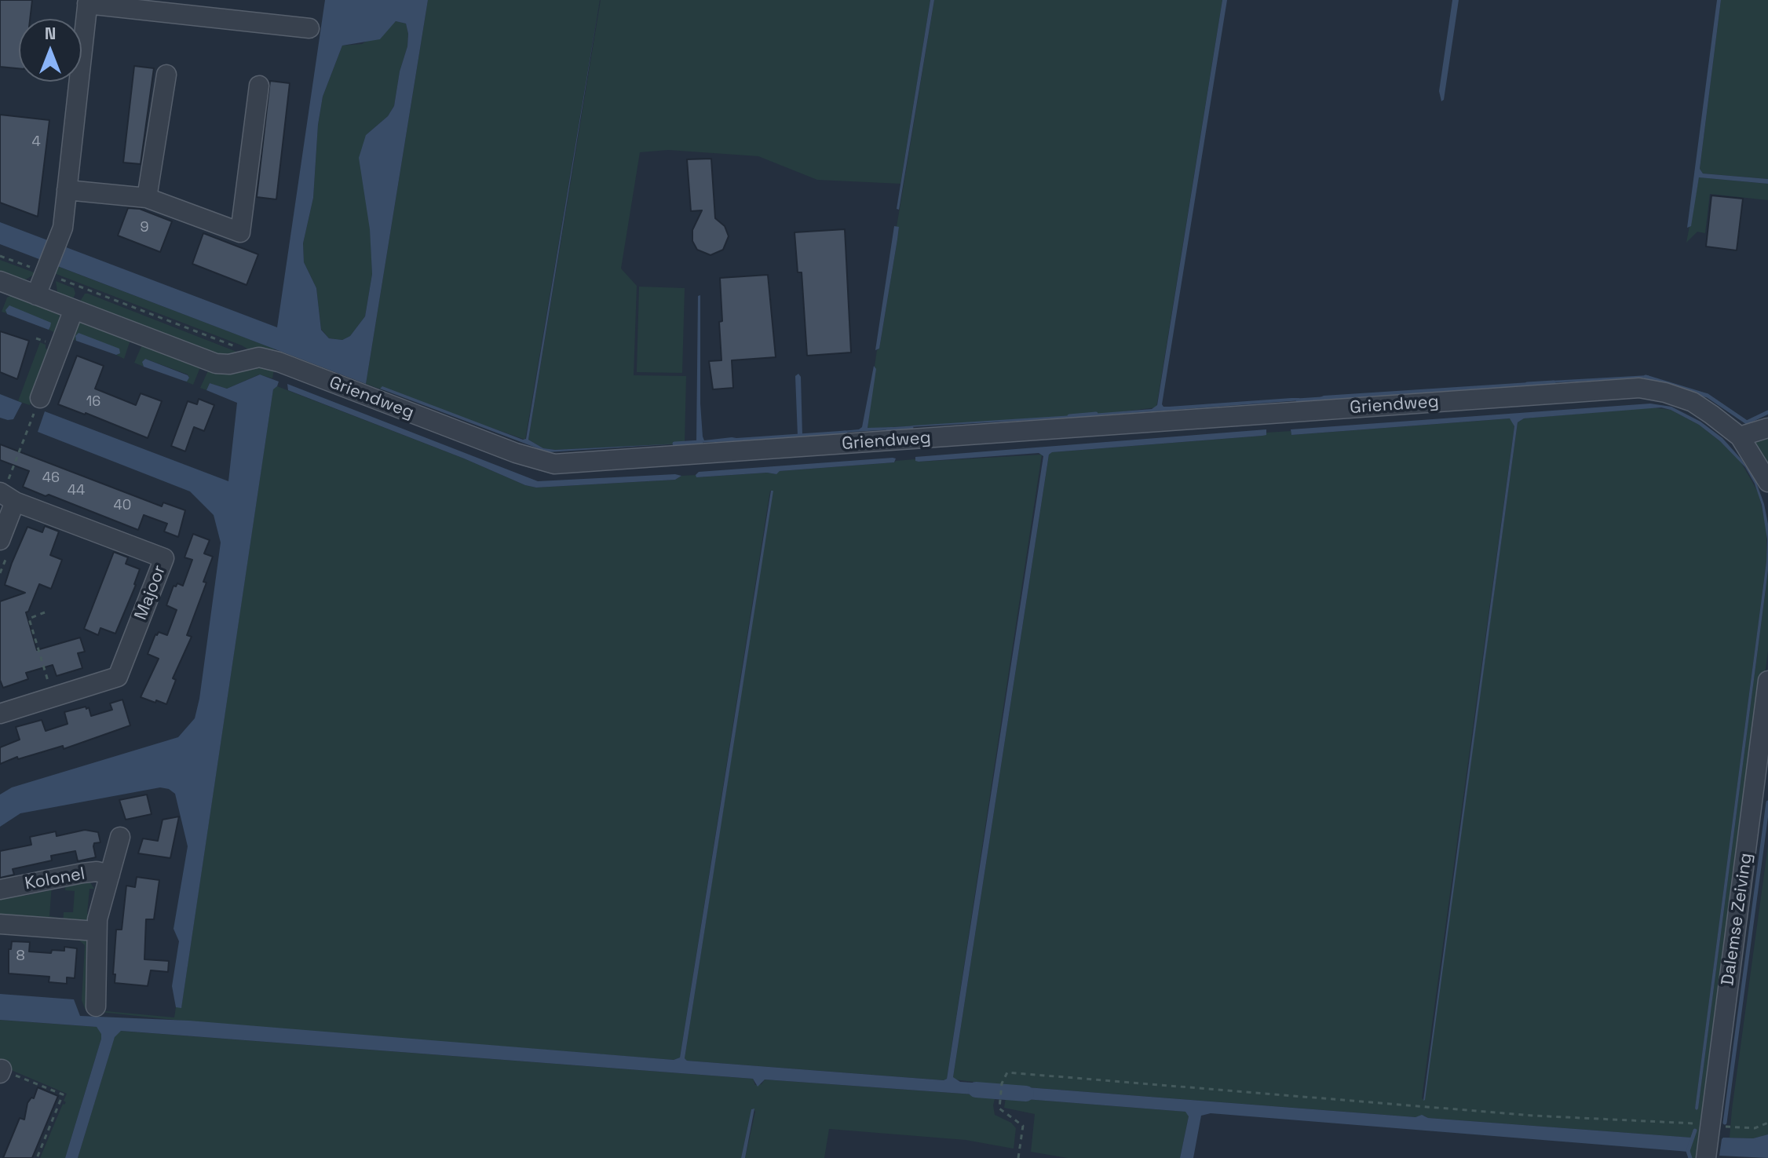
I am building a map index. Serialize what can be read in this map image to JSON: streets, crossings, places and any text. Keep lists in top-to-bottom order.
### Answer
{
  "streets": {
    "street": [
      "Griendweg",
      "Majoor",
      "Kolonel",
      "Dalemse Zeiving"
    ]
  },
  "house_numbers": [
    "4",
    "9",
    "16",
    "46",
    "44",
    "40",
    "8"
  ],
  "north": "top"
}
